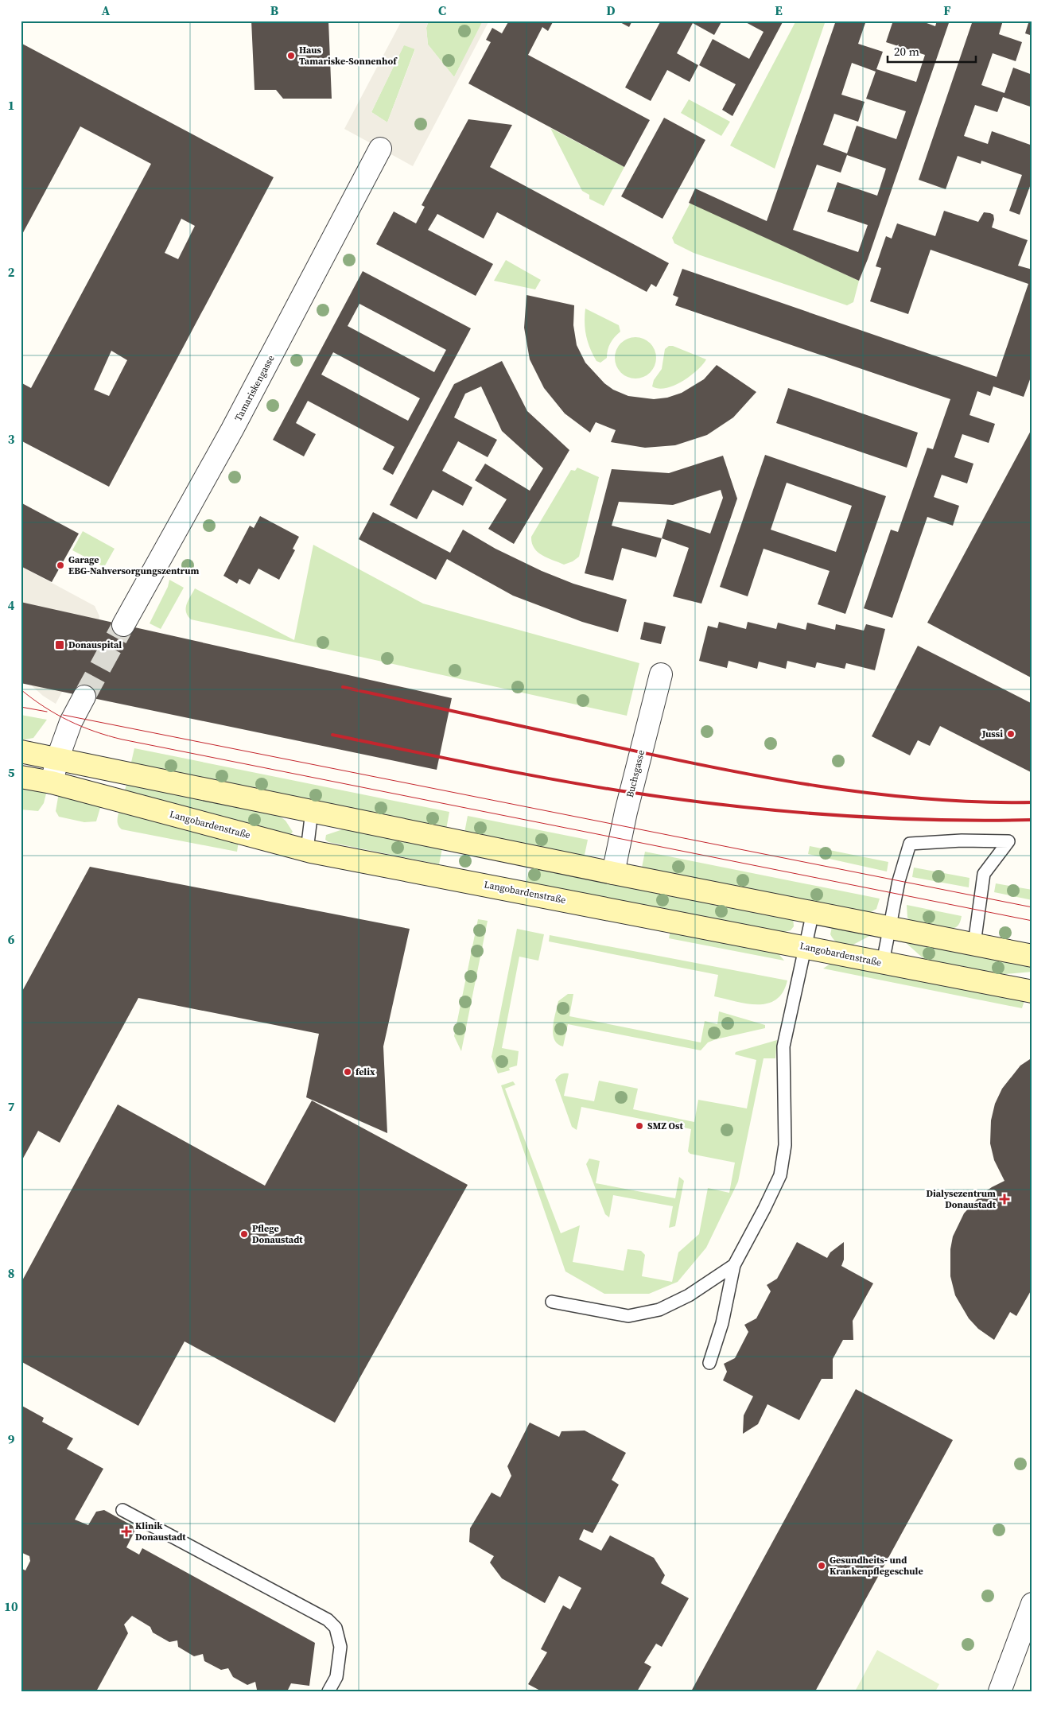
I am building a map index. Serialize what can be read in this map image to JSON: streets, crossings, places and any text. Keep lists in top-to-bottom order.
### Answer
{
  "streets": {
    "street": ["Tamariskengasse", "Buchsgasse", "Langobardenstraße"]
  },
  "places": {
    "other": [
      "Haus Tamariske-Sonnenhof",
      "Garage EBG-Nahversorgungszentrum",
      "Jussi",
      "felix",
      "SMZ Ost",
      "Pflege Donaustadt",
      "Gesundheits- und Krankenpflegeschule"
    ],
    "transit": ["Donauspital"],
    "health": ["Dialysezentrum Donaustadt", "Klinik Donaustadt"]
  },
  "scale_bar": "20 m",
  "grid": {
    "columns": [
      "A",
      "B",
      "C",
      "D",
      "E",
      "F"
    ],
    "rows": [
      "1",
      "2",
      "3",
      "4",
      "5",
      "6",
      "7",
      "8",
      "9",
      "10"
    ]
  }
}
